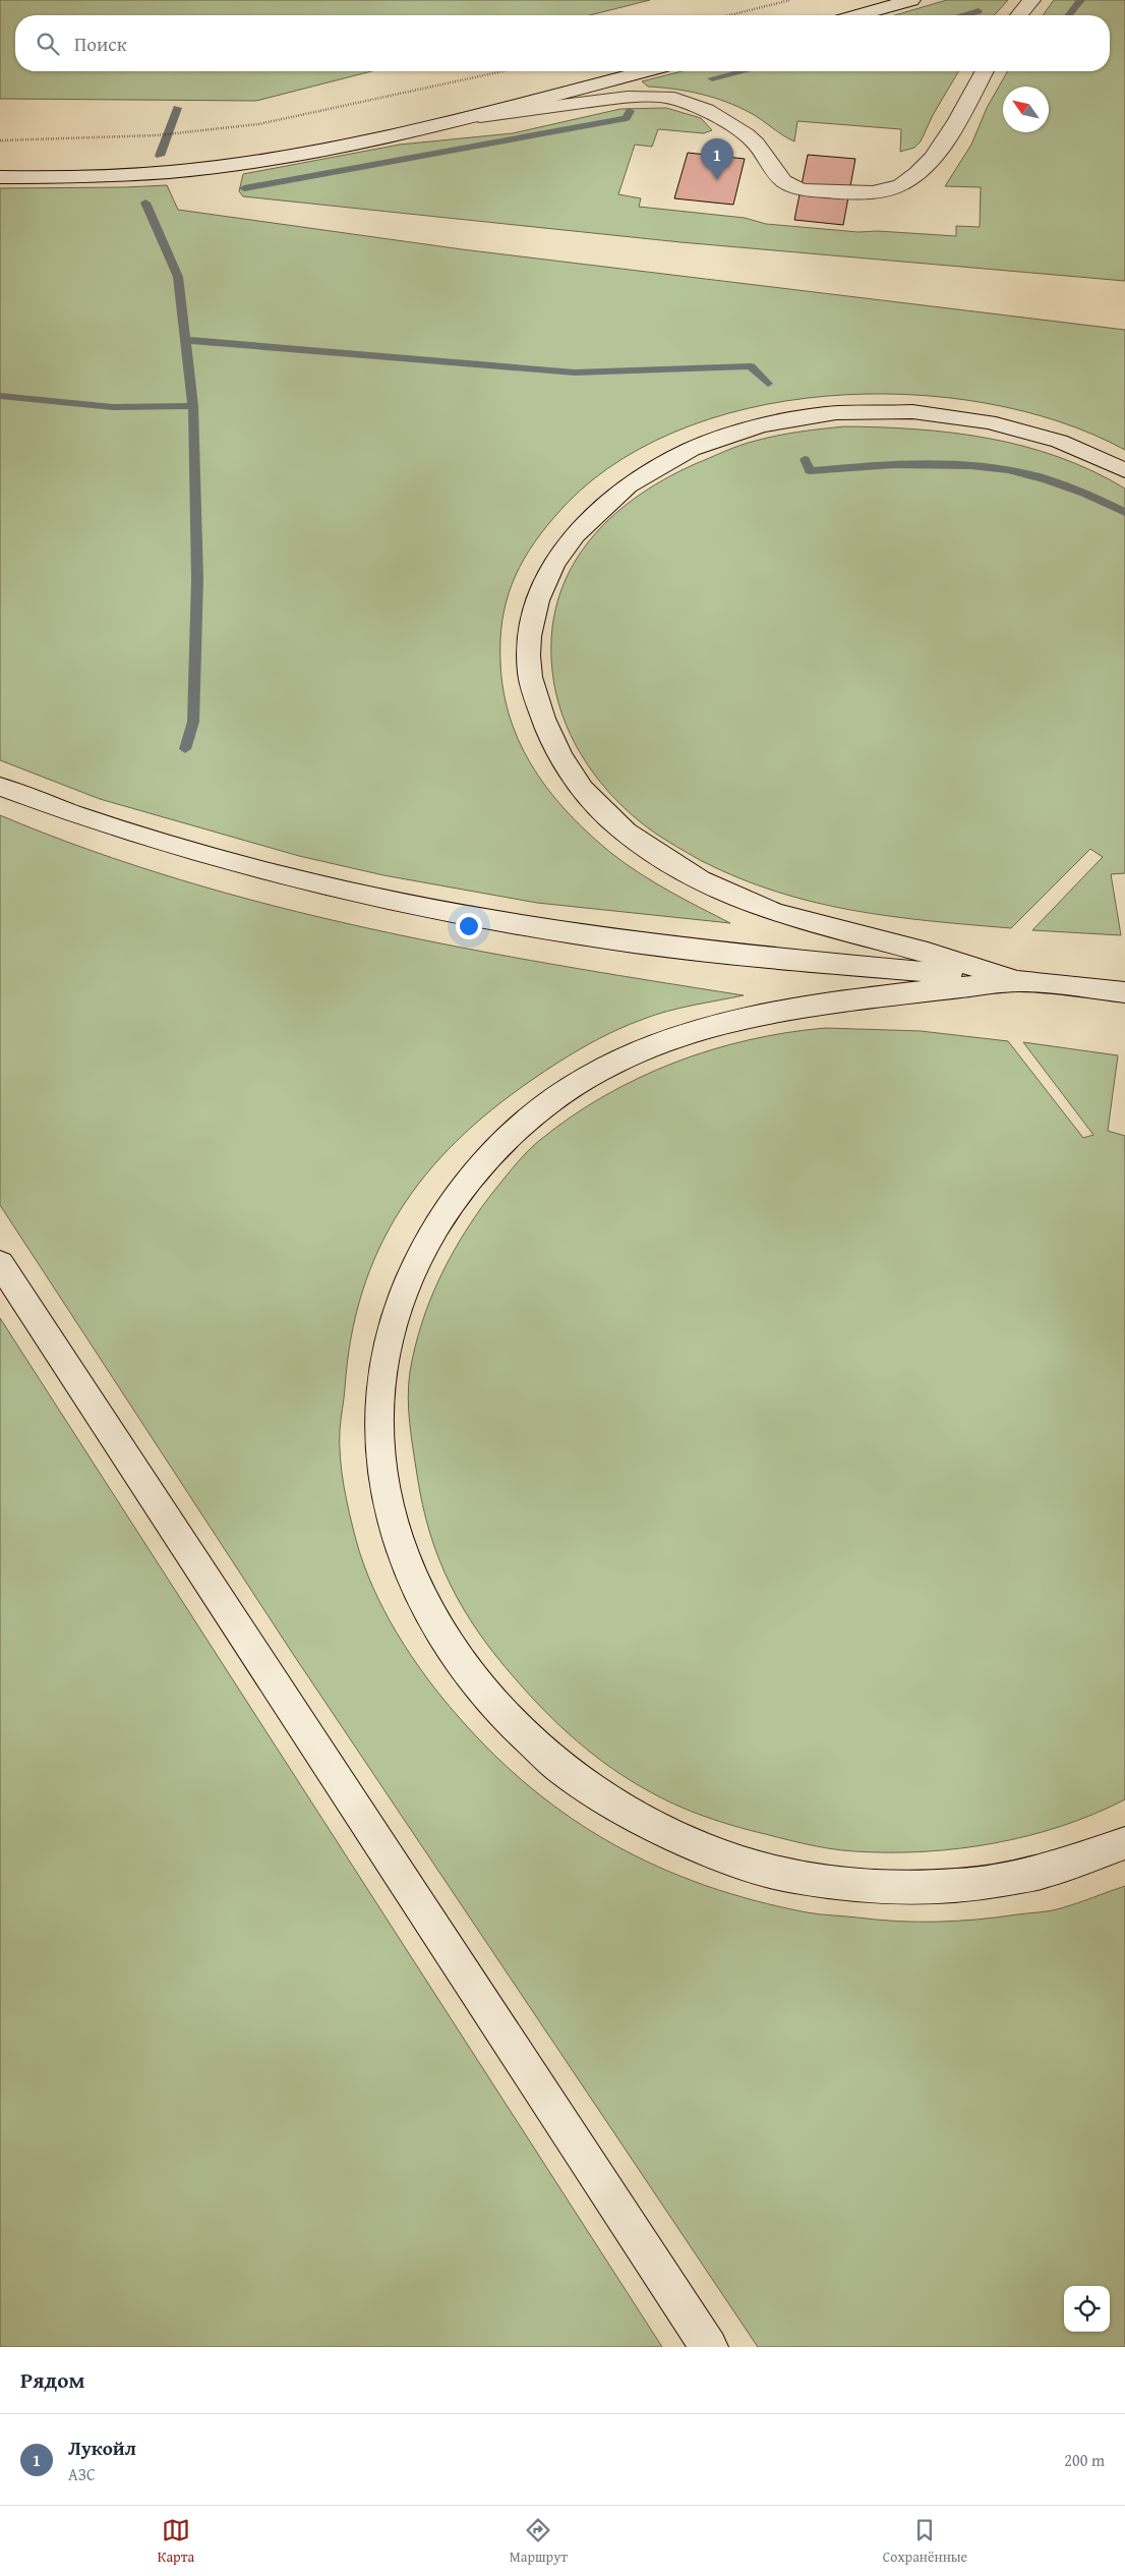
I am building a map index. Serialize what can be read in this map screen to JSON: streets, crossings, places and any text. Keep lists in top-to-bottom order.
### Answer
{
  "north": "top left",
  "page": {
    "search": "Поиск",
    "pins": "1",
    "heading": "Рядом",
    "list": [
      {
        "mark": "1",
        "name": "Лукойл",
        "note": "АЗС",
        "value": "200 m"
      }
    ],
    "nav": ["Карта", "Маршрут", "Сохранённые"]
  }
}
